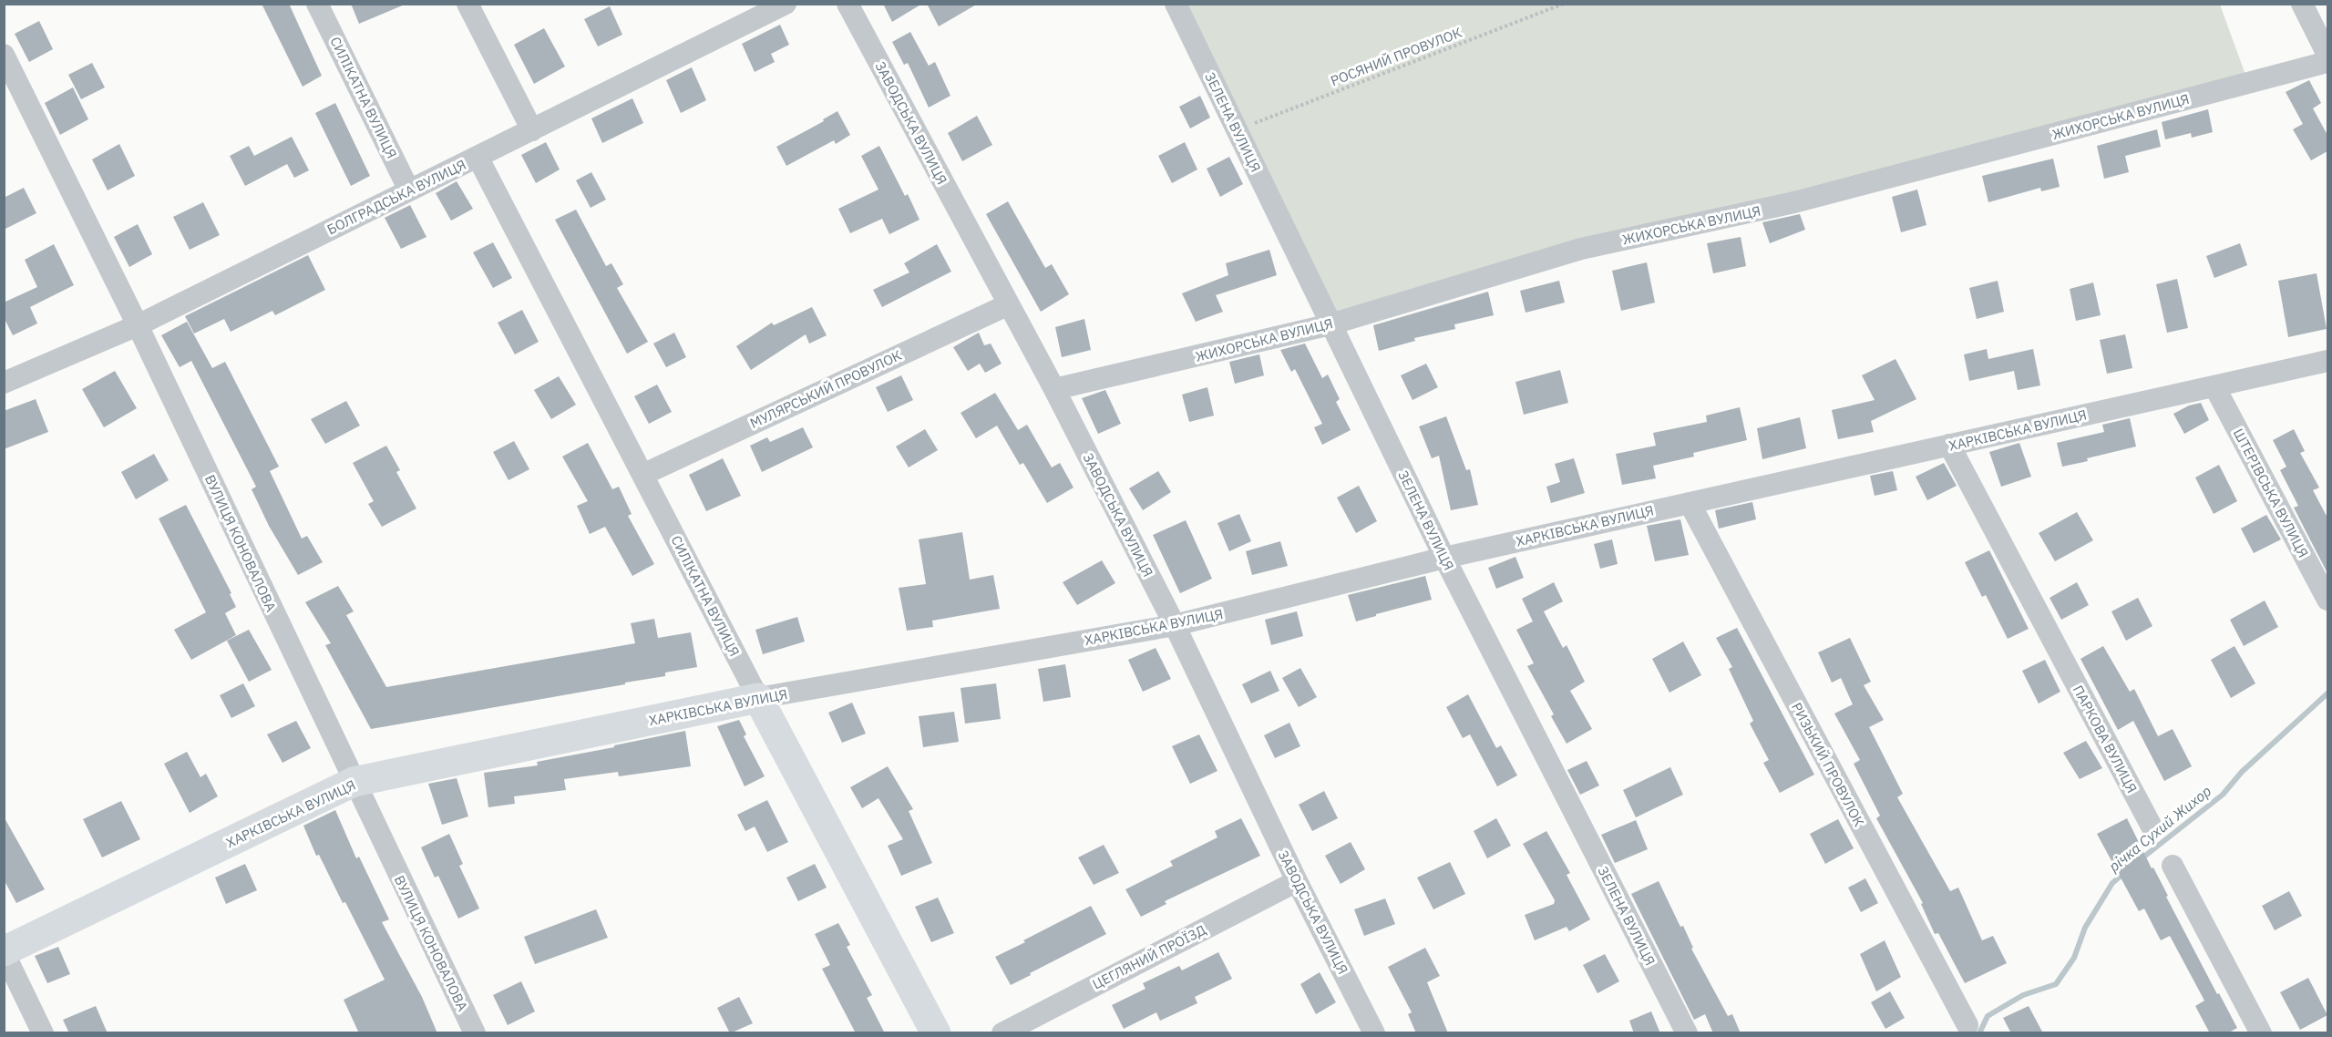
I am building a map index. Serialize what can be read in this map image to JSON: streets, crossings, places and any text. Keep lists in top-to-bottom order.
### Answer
{
  "streets": {
    "main road": ["СИЛІКАТНА ВУЛИЦЯ", "ХАРКІВСЬКА ВУЛИЦЯ"],
    "street": [
      "ЖИХОРСЬКА ВУЛИЦЯ",
      "ЗЕЛЕНА ВУЛИЦЯ",
      "ЗАВОДСЬКА ВУЛИЦЯ",
      "БОЛГРАДСЬКА ВУЛИЦЯ",
      "МУЛЯРСЬКИЙ ПРОВУЛОК",
      "ШТЕРІВСЬКА ВУЛИЦЯ",
      "ВУЛИЦЯ КОНОВАЛОВА",
      "ПАРКОВА ВУЛИЦЯ",
      "РИЗЬКИЙ ПРОВУЛОК",
      "ЦЕГЛЯНИЙ ПРОЇЗД"
    ],
    "path": ["РОСЯНИЙ ПРОВУЛОК"]
  },
  "crossings": [
    ["РОСЯНИЙ ПРОВУЛОК", "ЗЕЛЕНА ВУЛИЦЯ"],
    ["СИЛІКАТНА ВУЛИЦЯ", "БОЛГРАДСЬКА ВУЛИЦЯ"],
    ["СИЛІКАТНА ВУЛИЦЯ", "МУЛЯРСЬКИЙ ПРОВУЛОК"],
    ["СИЛІКАТНА ВУЛИЦЯ", "ХАРКІВСЬКА ВУЛИЦЯ"],
    ["ЖИХОРСЬКА ВУЛИЦЯ", "ЗЕЛЕНА ВУЛИЦЯ"],
    ["ЖИХОРСЬКА ВУЛИЦЯ", "ЗАВОДСЬКА ВУЛИЦЯ"],
    ["ЗЕЛЕНА ВУЛИЦЯ", "ХАРКІВСЬКА ВУЛИЦЯ"],
    ["ЗАВОДСЬКА ВУЛИЦЯ", "МУЛЯРСЬКИЙ ПРОВУЛОК"],
    ["ЗАВОДСЬКА ВУЛИЦЯ", "ХАРКІВСЬКА ВУЛИЦЯ"],
    ["ЗАВОДСЬКА ВУЛИЦЯ", "ЦЕГЛЯНИЙ ПРОЇЗД"],
    ["БОЛГРАДСЬКА ВУЛИЦЯ", "ВУЛИЦЯ КОНОВАЛОВА"],
    ["ХАРКІВСЬКА ВУЛИЦЯ", "ШТЕРІВСЬКА ВУЛИЦЯ"],
    ["ХАРКІВСЬКА ВУЛИЦЯ", "ВУЛИЦЯ КОНОВАЛОВА"],
    ["ХАРКІВСЬКА ВУЛИЦЯ", "ПАРКОВА ВУЛИЦЯ"],
    ["ХАРКІВСЬКА ВУЛИЦЯ", "РИЗЬКИЙ ПРОВУЛОК"]
  ],
  "water": ["річка Сухий Жихор"]
}
